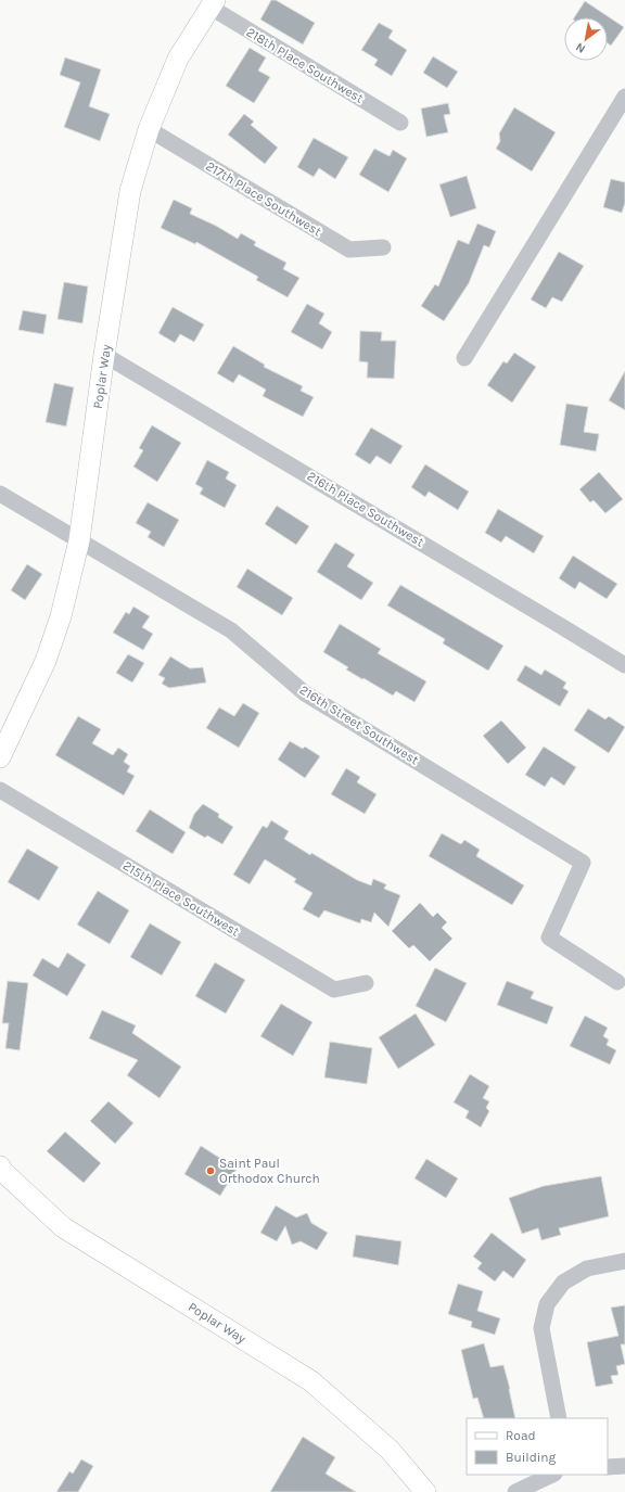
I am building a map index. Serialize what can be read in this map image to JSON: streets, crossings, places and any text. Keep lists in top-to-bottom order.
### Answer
{
  "streets": {
    "main road": ["Poplar Way"],
    "street": [
      "218th Place Southwest",
      "217th Place Southwest",
      "216th Place Southwest",
      "216th Street Southwest",
      "215th Place Southwest"
    ]
  },
  "crossings": [
    ["218th Place Southwest", "Poplar Way"],
    ["217th Place Southwest", "Poplar Way"],
    ["Poplar Way", "216th Place Southwest"],
    ["Poplar Way", "216th Street Southwest"]
  ],
  "places": ["Saint Paul Orthodox Church"],
  "legend": ["Road", "Building"],
  "north": "bottom left"
}
